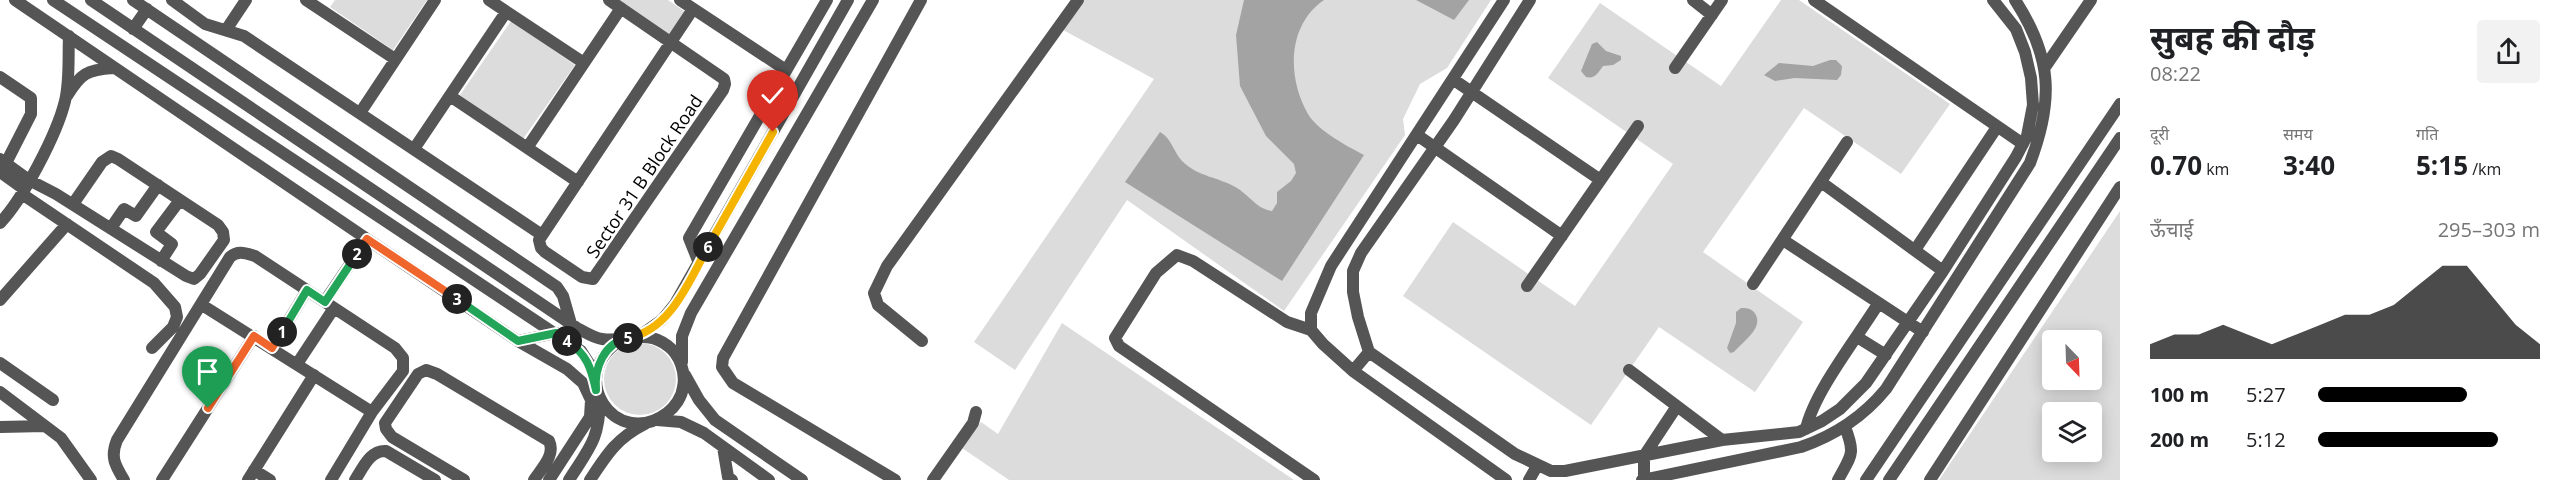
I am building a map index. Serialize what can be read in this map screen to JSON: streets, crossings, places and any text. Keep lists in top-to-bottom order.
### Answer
{
  "streets": {
    "street": ["Sector 31 B Block Road"]
  },
  "north": "bottom right",
  "page": {
    "heading": ["सुबह की दौड़", "08:22"],
    "stats": [
      ["दूरी", "0.70 km"],
      ["समय", "3:40"],
      ["गति", "5:15 /km"]
    ],
    "chart": ["ऊँचाई", "295–303 m"],
    "pins": [
      "6",
      "2",
      "3",
      "1",
      "5",
      "4"
    ],
    "list": [
      {
        "name": "100 m",
        "note": "5:27"
      },
      {
        "name": "200 m",
        "note": "5:12"
      }
    ]
  }
}
